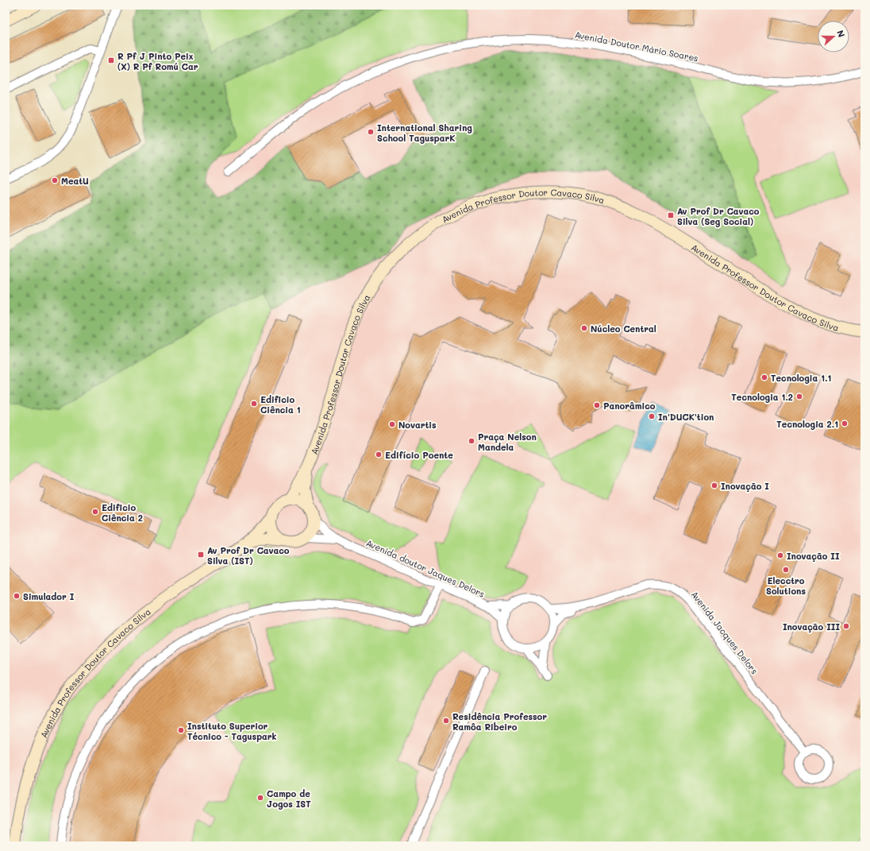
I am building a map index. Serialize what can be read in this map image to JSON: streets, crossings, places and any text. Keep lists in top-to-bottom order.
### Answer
{
  "streets": {
    "main road": ["Avenida Professor Doutor Cavaco Silva"],
    "street": ["Avenida Doutor Mário Soares", "Avenida doutor Jaques Delors", "Avenida Jacques Delors"]
  },
  "crossings": [
    ["Avenida Professor Doutor Cavaco Silva", "Avenida doutor Jaques Delors"],
    ["Avenida doutor Jaques Delors", "Avenida Jacques Delors"]
  ],
  "places": {
    "transit": ["R Pf J Pinto Peix (X) R Pf Romú Car", "Av Prof Dr Cavaco Silva (Seg Social)", "Av Prof Dr Cavaco Silva (IST)"],
    "other": [
      "International Sharing School TagusparK",
      "MeatU",
      "Núcleo Central",
      "Tecnologia 1.1",
      "Tecnologia 1.2",
      "Edificio Ciência 1",
      "Panorâmico",
      "In'DUCK'tion",
      "Tecnologia 2.1",
      "Novartis",
      "Praça Nelson Mandela",
      "Edifício Poente",
      "Inovação I",
      "Edificio Ciência 2",
      "Inovação II",
      "Elecctro Solutions",
      "Simulador I",
      "Inovação III",
      "Residência Professor Ramôa Ribeiro",
      "Instituto Superior Técnico - Taguspark",
      "Campo de Jogos IST"
    ]
  },
  "north": "right"
}
